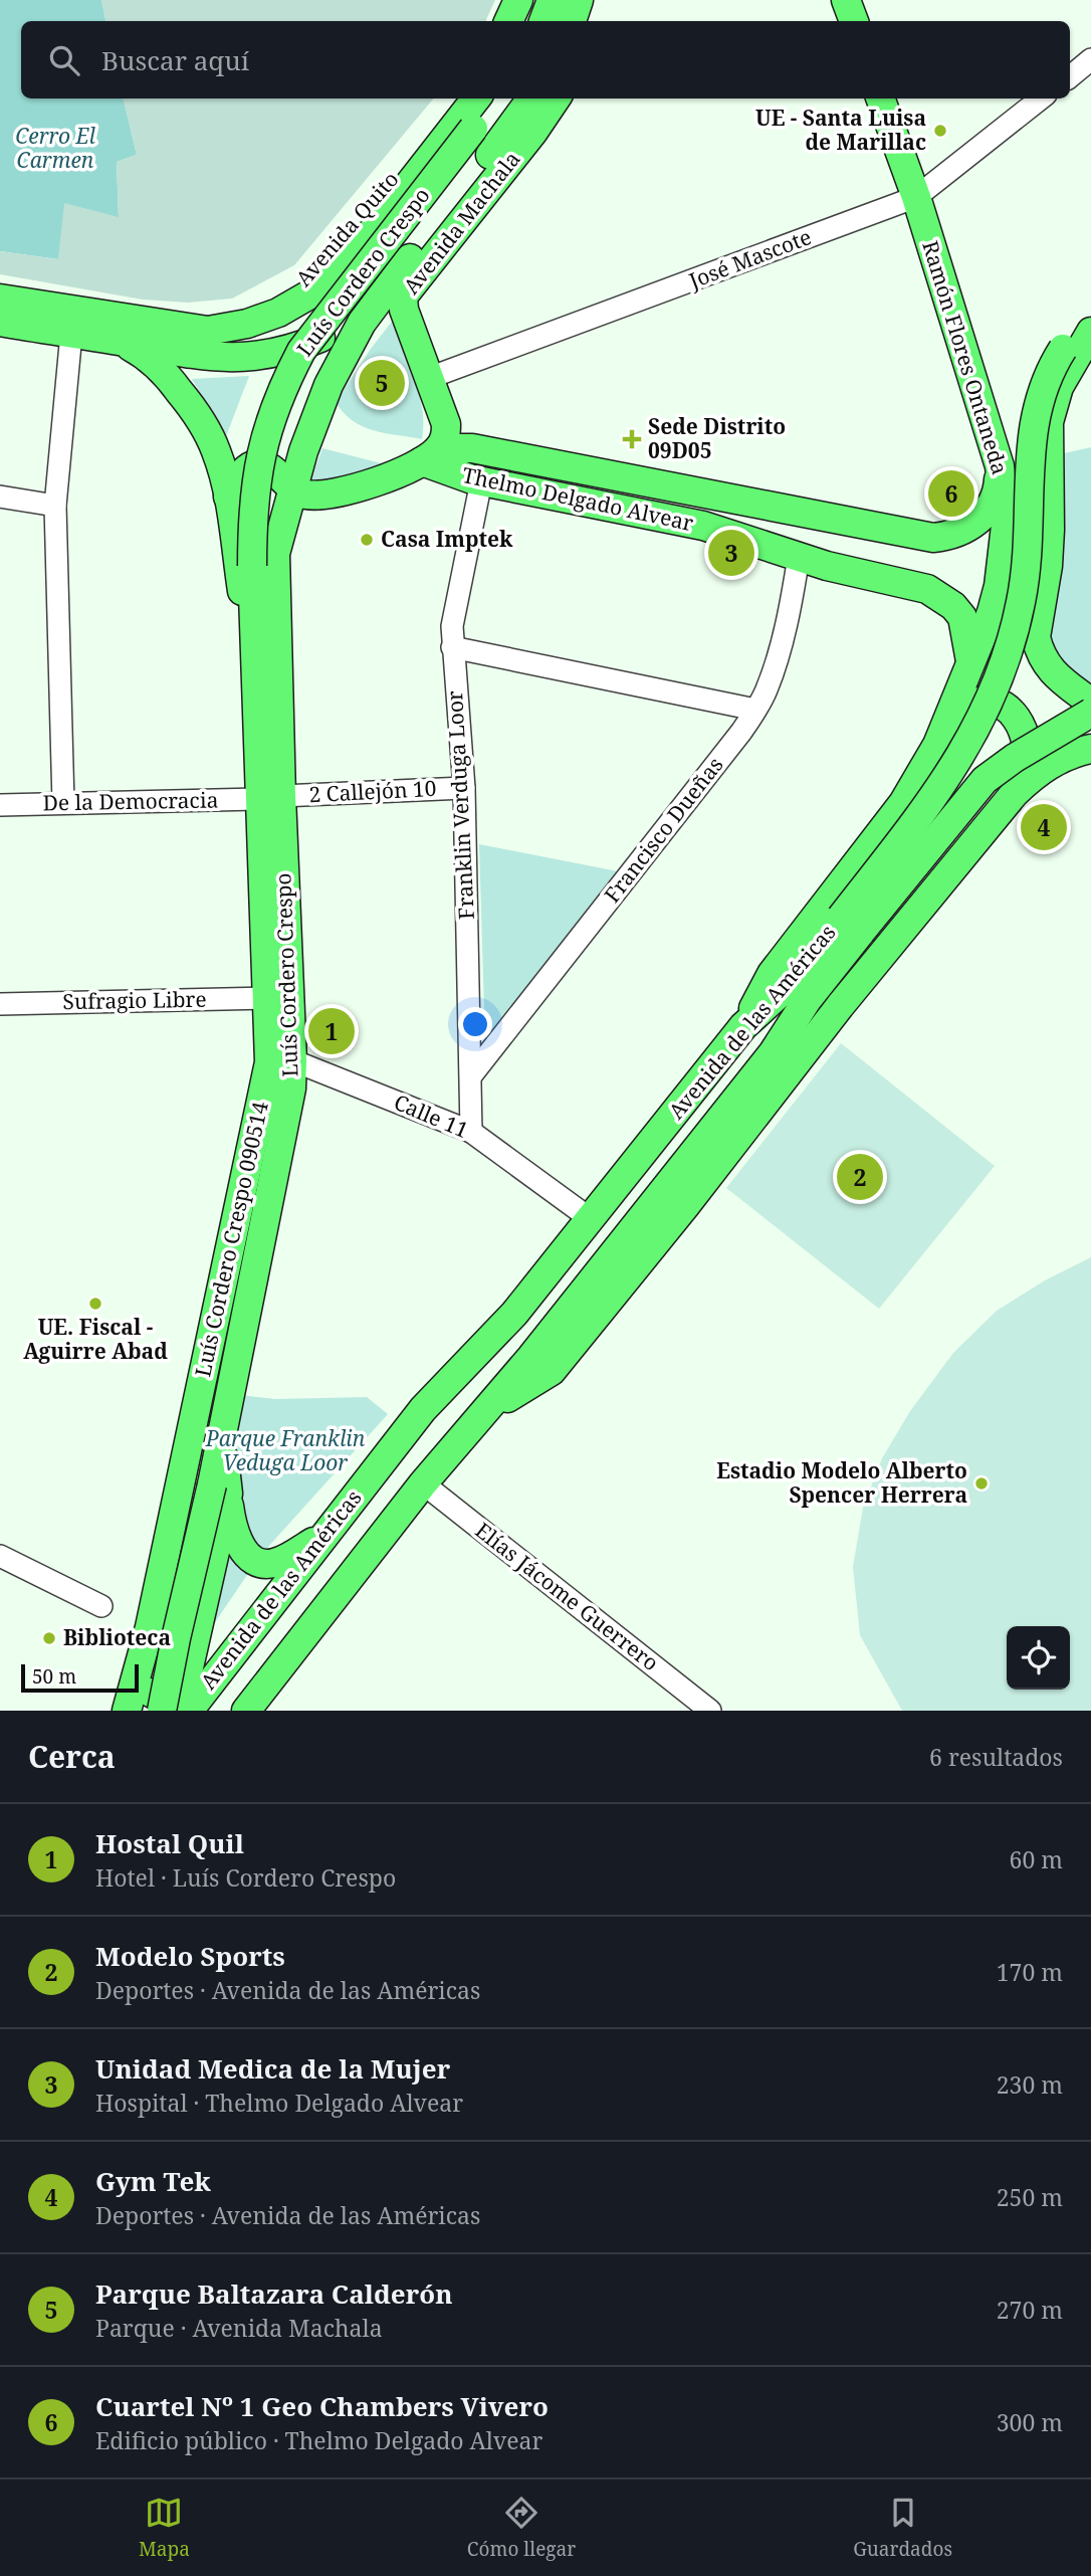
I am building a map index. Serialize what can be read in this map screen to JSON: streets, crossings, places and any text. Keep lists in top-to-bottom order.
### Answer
{
  "streets": {
    "main road": [
      "Avenida Machala",
      "Avenida Quito",
      "Luís Cordero Crespo",
      "Ramón Flores Ontaneda",
      "Thelmo Delgado Alvear",
      "Avenida de las Américas",
      "Luís Cordero Crespo 090514"
    ],
    "street": [
      "José Mascote",
      "2 Callejón 10",
      "De la Democracia",
      "Franklin Verduga Loor",
      "Francisco Dueñas",
      "Sufragio Libre",
      "Calle 11",
      "Elías Jácome Guerrero"
    ]
  },
  "crossings": [
    ["Avenida Machala", "José Mascote"],
    ["Avenida Machala", "Luís Cordero Crespo"],
    ["Avenida Machala", "Thelmo Delgado Alvear"],
    ["José Mascote", "Ramón Flores Ontaneda"],
    ["Luís Cordero Crespo", "2 Callejón 10"],
    ["Luís Cordero Crespo", "De la Democracia"],
    ["Luís Cordero Crespo", "Calle 11"],
    ["Luís Cordero Crespo", "Luís Cordero Crespo 090514"],
    ["Ramón Flores Ontaneda", "Thelmo Delgado Alvear"],
    ["Thelmo Delgado Alvear", "Franklin Verduga Loor"],
    ["Thelmo Delgado Alvear", "Francisco Dueñas"],
    ["2 Callejón 10", "De la Democracia"],
    ["2 Callejón 10", "Franklin Verduga Loor"],
    ["2 Callejón 10", "Luís Cordero Crespo 090514"],
    ["De la Democracia", "Luís Cordero Crespo 090514"],
    ["Franklin Verduga Loor", "Francisco Dueñas"],
    ["Franklin Verduga Loor", "Calle 11"],
    ["Sufragio Libre", "Luís Cordero Crespo 090514"],
    ["Avenida de las Américas", "Calle 11"],
    ["Avenida de las Américas", "Elías Jácome Guerrero"]
  ],
  "parks": ["Cerro El Carmen", "Parque Franklin Veduga Loor"],
  "places": {
    "other": [
      "UE - Santa Luisa de Marillac",
      "Casa Imptek",
      "UE. Fiscal - Aguirre Abad",
      "Estadio Modelo Alberto Spencer Herrera",
      "Biblioteca"
    ],
    "health": ["Sede Distrito 09D05"]
  },
  "scale_bar": "50 m",
  "page": {
    "search": "Buscar aquí",
    "pins": [
      "5",
      "6",
      "3",
      "4",
      "1",
      "2"
    ],
    "scale": "50 m",
    "heading": ["Cerca", "6 resultados"],
    "list": [
      {
        "mark": "1",
        "name": "Hostal Quil",
        "note": "Hotel · Luís Cordero Crespo",
        "value": "60 m"
      },
      {
        "mark": "2",
        "name": "Modelo Sports",
        "note": "Deportes · Avenida de las Américas",
        "value": "170 m"
      },
      {
        "mark": "3",
        "name": "Unidad Medica de la Mujer",
        "note": "Hospital · Thelmo Delgado Alvear",
        "value": "230 m"
      },
      {
        "mark": "4",
        "name": "Gym Tek",
        "note": "Deportes · Avenida de las Américas",
        "value": "250 m"
      },
      {
        "mark": "5",
        "name": "Parque Baltazara Calderón",
        "note": "Parque · Avenida Machala",
        "value": "270 m"
      },
      {
        "mark": "6",
        "name": "Cuartel Nº 1 Geo Chambers Vivero",
        "note": "Edificio público · Thelmo Delgado Alvear",
        "value": "300 m"
      }
    ],
    "nav": ["Mapa", "Cómo llegar", "Guardados"]
  }
}
